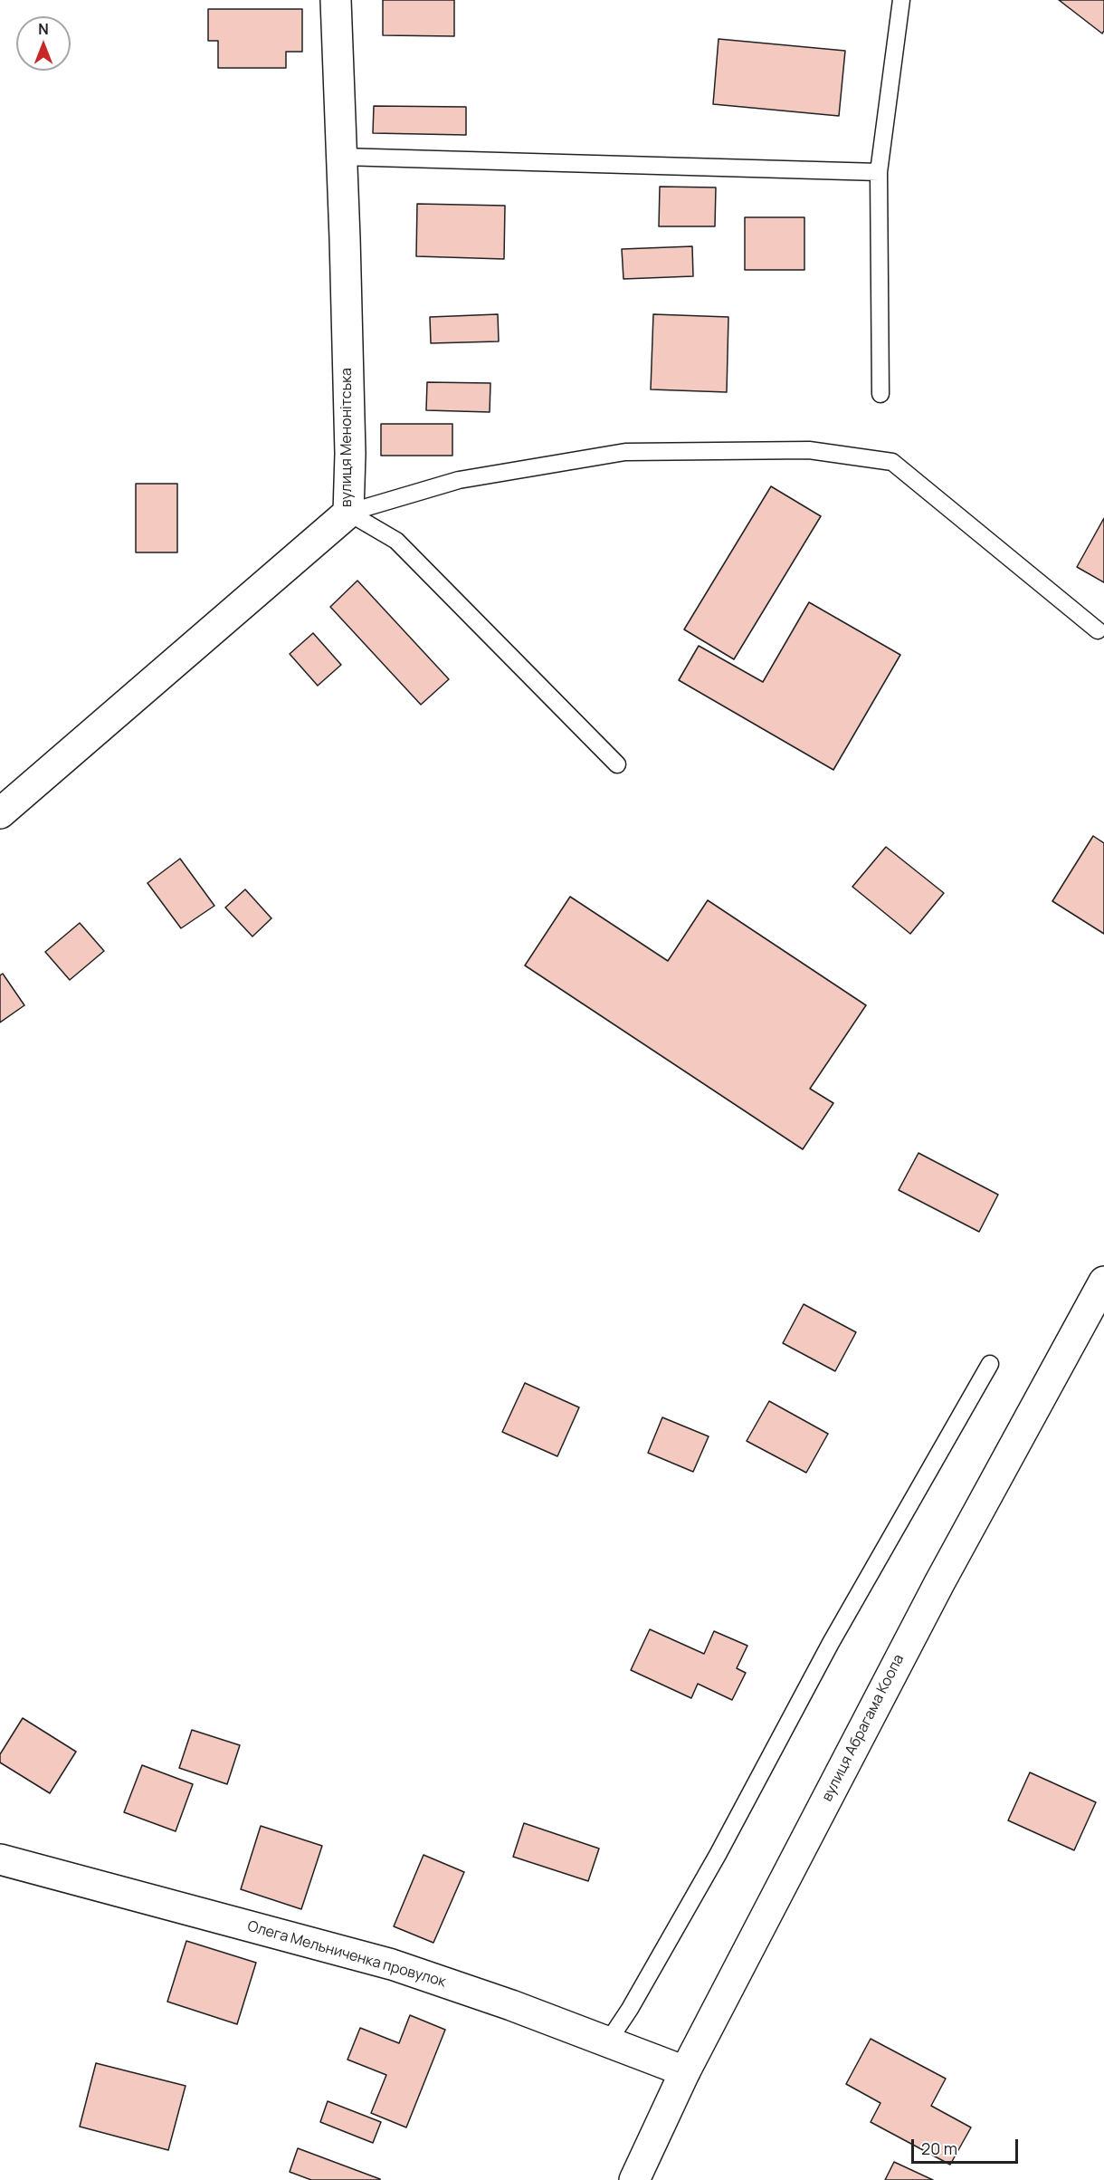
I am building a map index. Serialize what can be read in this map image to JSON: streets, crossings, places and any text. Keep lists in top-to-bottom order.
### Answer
{
  "streets": {
    "street": ["вулиця Менонітська", "вулиця Абрагама Коопа", "Олега Мельниченка провулок"]
  },
  "crossings": [
    ["вулиця Абрагама Коопа", "Олега Мельниченка провулок"]
  ],
  "scale_bar": "20 m",
  "north": "top"
}
